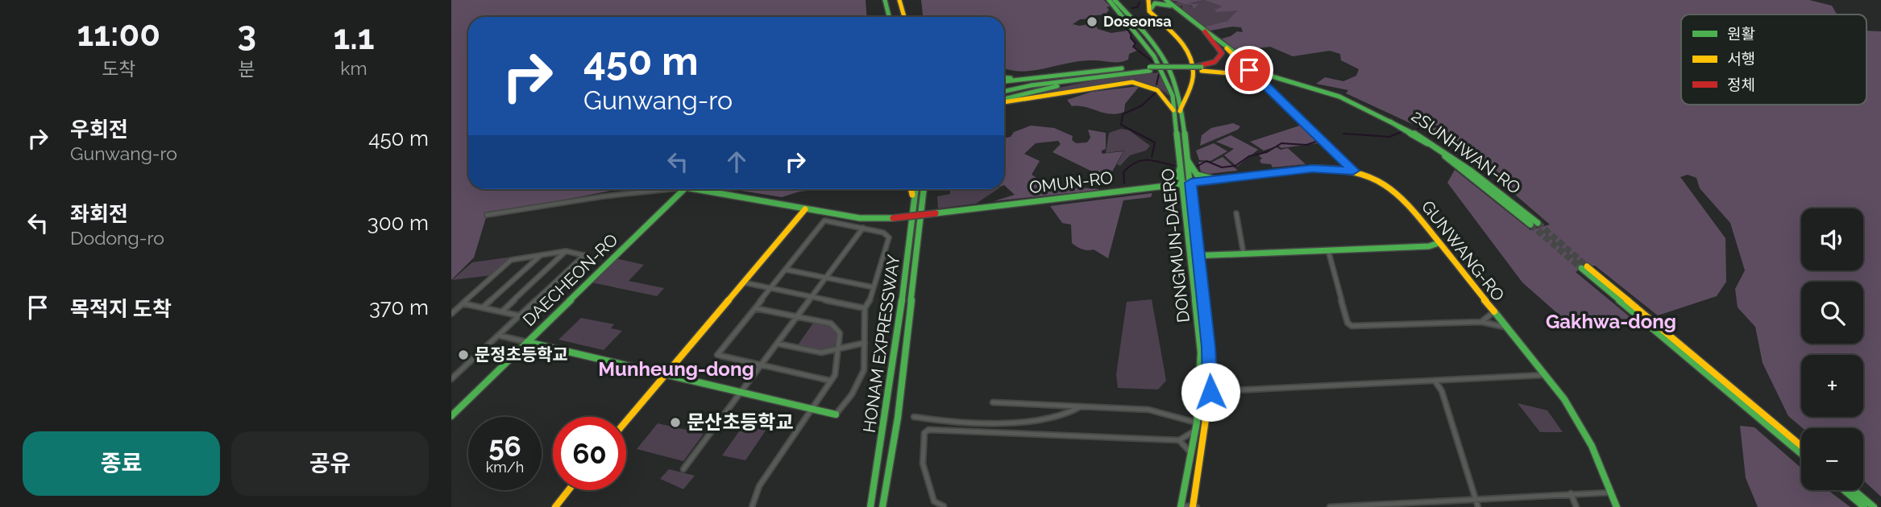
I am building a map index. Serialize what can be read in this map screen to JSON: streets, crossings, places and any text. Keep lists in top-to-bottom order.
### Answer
{
  "streets": {
    "main road": [
      "2SUNHWAN-RO",
      "OMUN-RO",
      "DONGMUN-DAERO",
      "GUNWANG-RO",
      "DAECHEON-RO",
      "HONAM EXPRESSWAY"
    ]
  },
  "crossings": [
    ["OMUN-RO", "DONGMUN-DAERO"],
    ["OMUN-RO", "GUNWANG-RO"],
    ["DONGMUN-DAERO", "GUNWANG-RO"]
  ],
  "districts": ["Gakhwa-dong", "Munheung-dong"],
  "places": ["Doseonsa", "문정초등학교", "문산초등학교"],
  "legend": ["원활", "서행", "정체"],
  "page": {
    "eta": [
      "11:00",
      "도착",
      "3",
      "분",
      "1.1",
      "km"
    ],
    "turn": ["450 m", "Gunwang-ro"],
    "list": [
      {
        "name": "우회전",
        "note": "Gunwang-ro",
        "value": "450 m"
      },
      {
        "name": "좌회전",
        "note": "Dodong-ro",
        "value": "300 m"
      },
      {
        "name": "목적지 도착",
        "value": "370 m"
      }
    ],
    "map_buttons": ["+", "−"],
    "speed": "56 km/h",
    "limit": "60",
    "buttons": ["종료", "공유"]
  }
}
